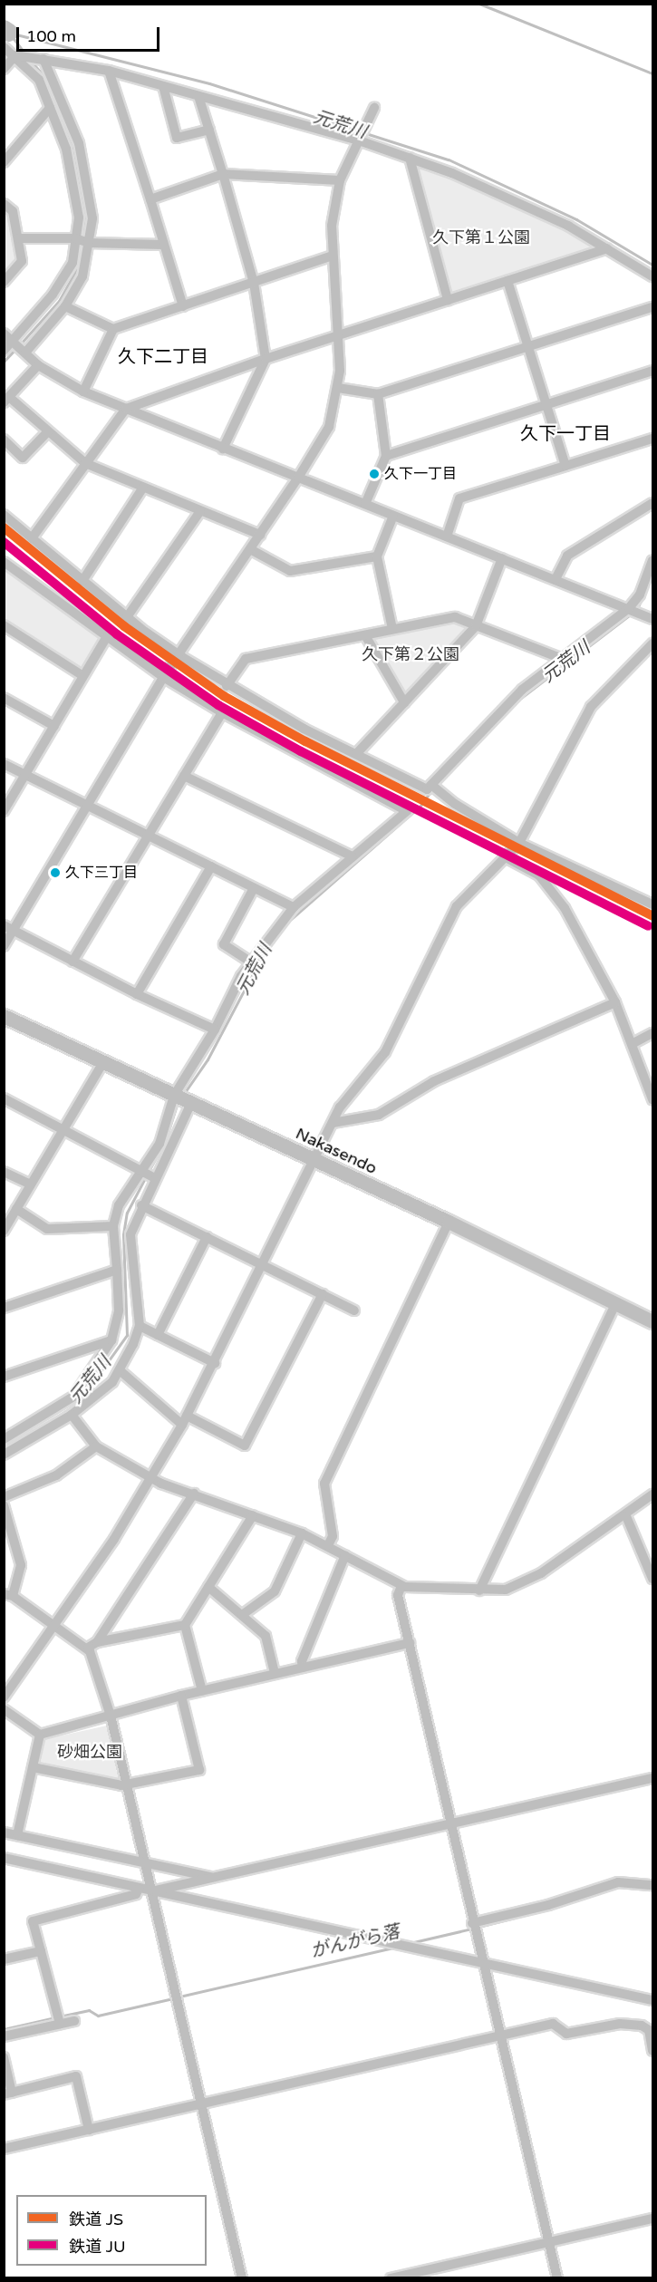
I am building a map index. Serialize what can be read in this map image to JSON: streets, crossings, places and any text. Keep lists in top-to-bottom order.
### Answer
{
  "streets": {
    "highway": ["Nakasendo"]
  },
  "districts": ["久下二丁目", "久下一丁目"],
  "water": ["元荒川", "がんがら落"],
  "parks": ["久下第１公園", "久下第２公園", "砂畑公園"],
  "places": ["久下一丁目", "久下三丁目"],
  "lines": ["rail line JS", "rail line JU"],
  "legend": ["鉄道 JS", "鉄道 JU"],
  "scale_bar": "100 m"
}
